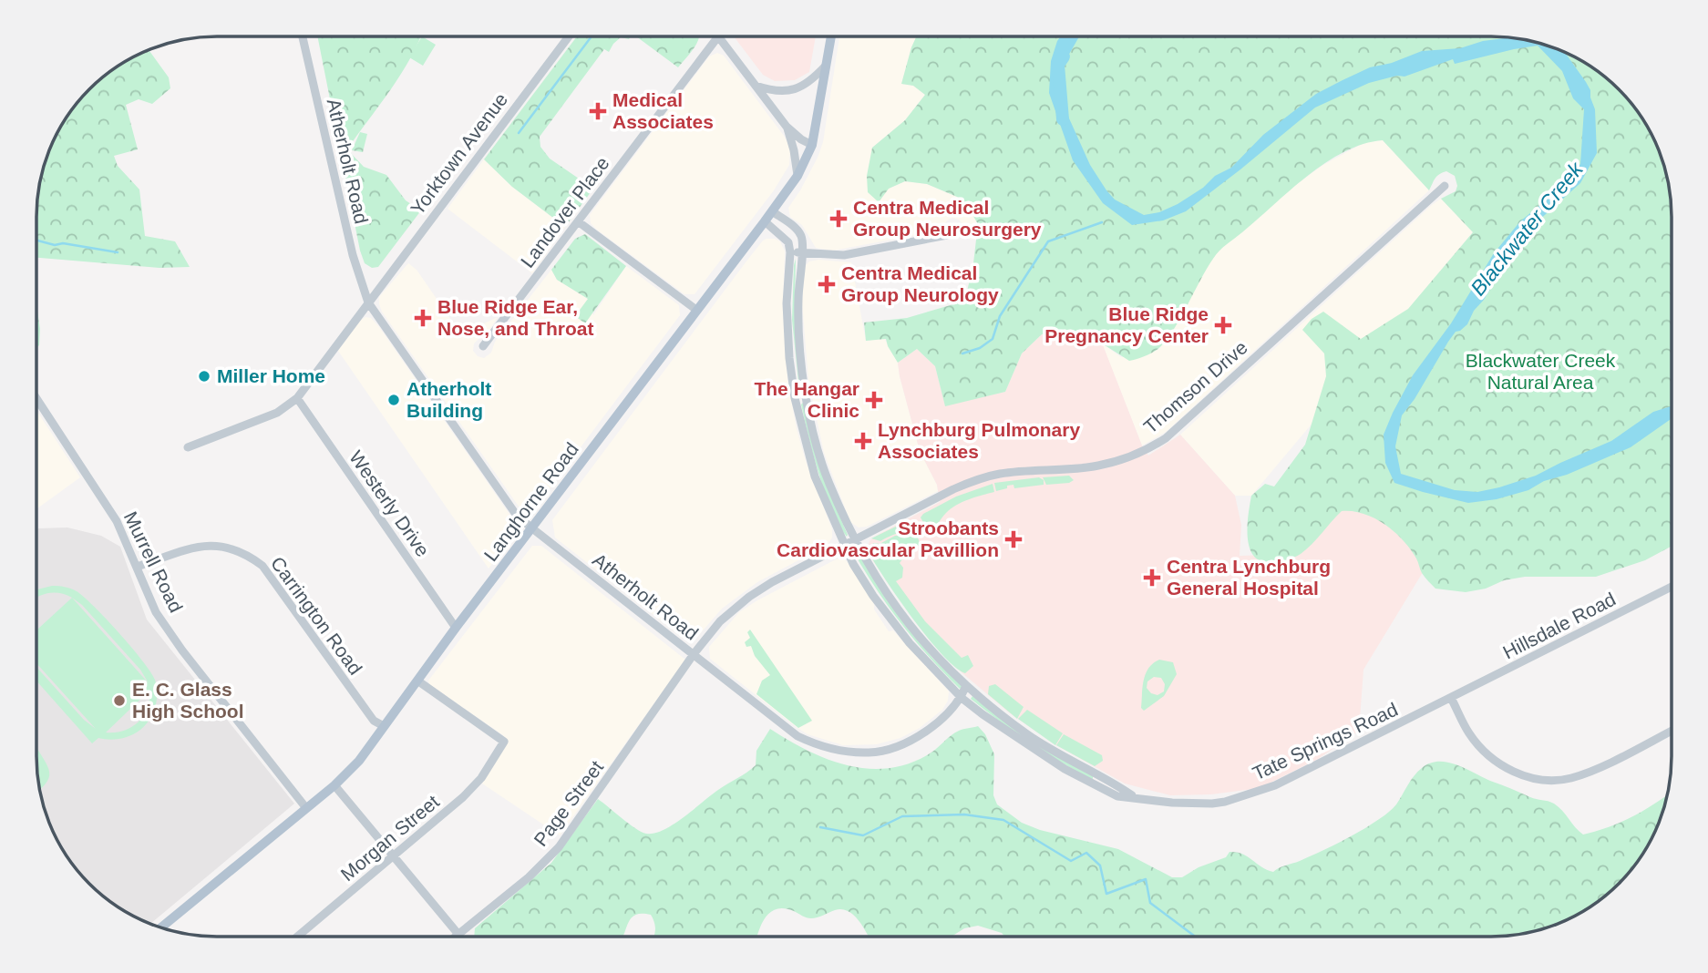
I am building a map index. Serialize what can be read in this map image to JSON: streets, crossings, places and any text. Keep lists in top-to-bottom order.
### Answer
{
  "streets": {
    "main road": ["Langhorne Road"],
    "street": [
      "Yorktown Avenue",
      "Atherholt Road",
      "Landover Place",
      "Thomson Drive",
      "Westerly Drive",
      "Murrell Road",
      "Carrington Road",
      "Hillsdale Road",
      "Tate Springs Road",
      "Page Street",
      "Morgan Street"
    ]
  },
  "crossings": [
    ["Yorktown Avenue", "Atherholt Road"],
    ["Yorktown Avenue", "Westerly Drive"],
    ["Atherholt Road", "Thomson Drive"],
    ["Atherholt Road", "Langhorne Road"],
    ["Atherholt Road", "Tate Springs Road"],
    ["Atherholt Road", "Page Street"],
    ["Thomson Drive", "Tate Springs Road"],
    ["Thomson Drive", "Page Street"],
    ["Langhorne Road", "Westerly Drive"],
    ["Langhorne Road", "Murrell Road"],
    ["Langhorne Road", "Carrington Road"],
    ["Langhorne Road", "Tate Springs Road"],
    ["Langhorne Road", "Morgan Street"],
    ["Murrell Road", "Carrington Road"],
    ["Hillsdale Road", "Tate Springs Road"]
  ],
  "water": ["Blackwater Creek"],
  "parks": ["Blackwater Creek Natural Area"],
  "places": {
    "health": [
      "Medical Associates",
      "Centra Medical Group Neurosurgery",
      "Centra Medical Group Neurology",
      "Blue Ridge Ear, Nose, and Throat",
      "Blue Ridge Pregnancy Center",
      "The Hangar Clinic",
      "Lynchburg Pulmonary Associates",
      "Stroobants Cardiovascular Pavillion",
      "Centra Lynchburg General Hospital"
    ],
    "other": ["Miller Home", "Atherholt Building", "E. C. Glass High School"]
  }
}
